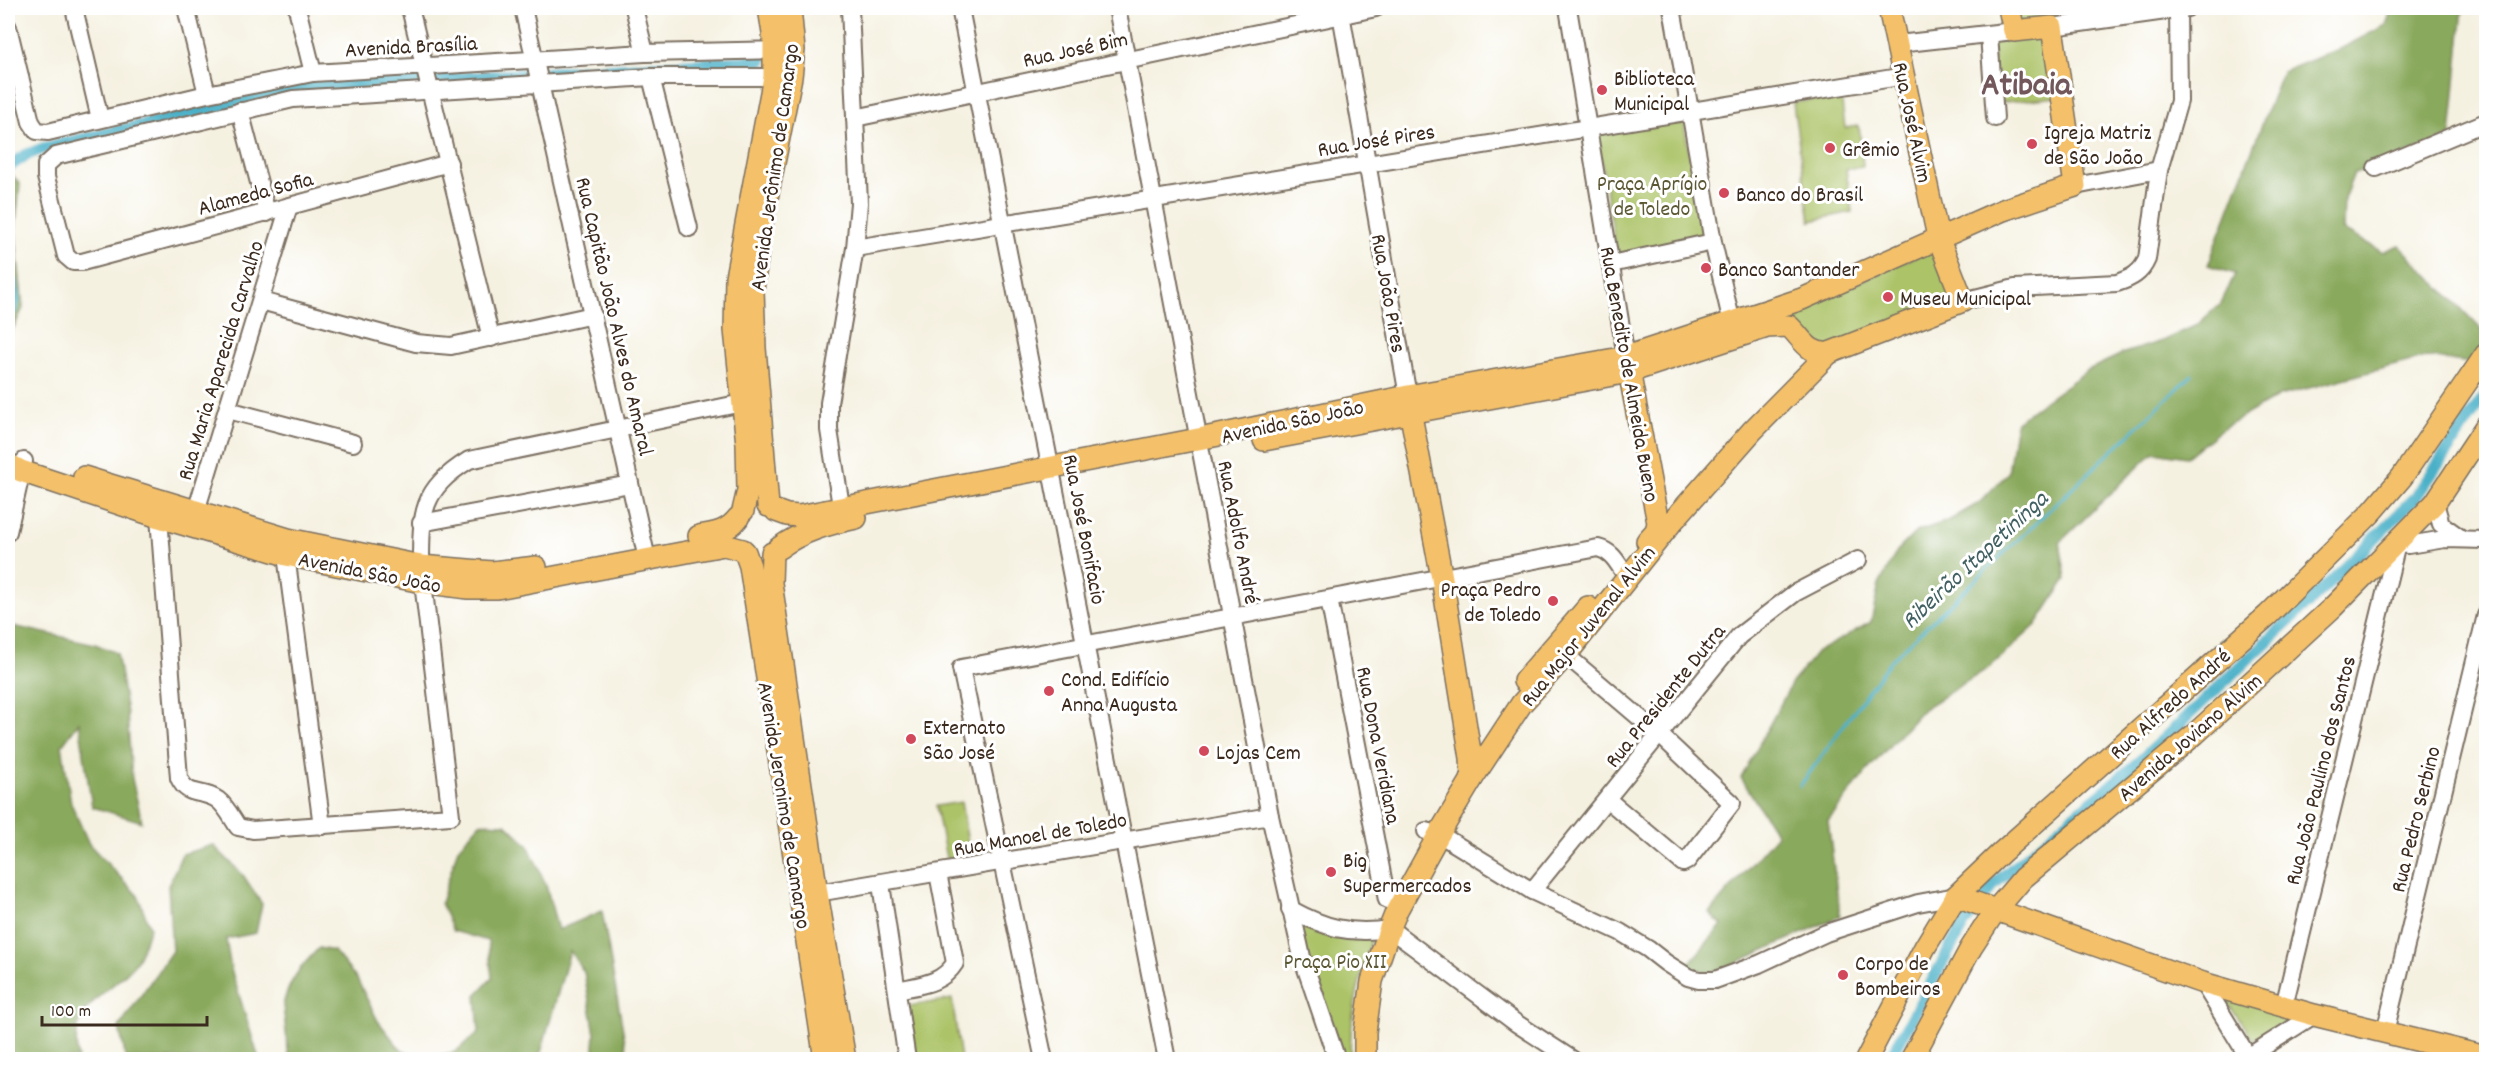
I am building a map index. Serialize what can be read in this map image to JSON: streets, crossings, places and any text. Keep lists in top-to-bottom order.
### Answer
{
  "streets": {
    "main road": [
      "Rua José Alvim",
      "Avenida Jerônimo de Camargo",
      "Rua João Pires",
      "Rua Benedito de Almeida Bueno",
      "Avenida São João",
      "Rua Major Juvenal Alvim",
      "Rua Alfredo André",
      "Avenida Joviano Alvim",
      "Avenida Jeronimo de Camargo"
    ],
    "street": [
      "Avenida Brasília",
      "Rua José Bim",
      "Rua José Pires",
      "Alameda Sofia",
      "Rua Capitão João Alves do Amaral",
      "Rua Maria Aparecida Carvalho",
      "Rua José Bonifacio",
      "Rua Adolfo André",
      "Rua Presidente Dutra",
      "Rua Dona Veridiana",
      "Rua João Paulino dos Santos",
      "Rua Pedro Serbino",
      "Rua Manoel de Toledo"
    ]
  },
  "crossings": [
    ["Avenida Brasília", "Avenida Jerônimo de Camargo"],
    ["Avenida Brasília", "Alameda Sofia"],
    ["Avenida Brasília", "Rua Capitão João Alves do Amaral"],
    ["Rua José Bim", "Rua João Pires"],
    ["Rua José Bim", "Rua José Bonifacio"],
    ["Rua José Bim", "Rua Adolfo André"],
    ["Rua José Alvim", "Rua José Pires"],
    ["Rua José Alvim", "Avenida São João"],
    ["Rua José Pires", "Rua João Pires"],
    ["Rua José Pires", "Rua Benedito de Almeida Bueno"],
    ["Rua José Pires", "Rua José Bonifacio"],
    ["Rua José Pires", "Rua Adolfo André"],
    ["Avenida Jerônimo de Camargo", "Avenida São João"],
    ["Avenida Jerônimo de Camargo", "Avenida Jeronimo de Camargo"],
    ["Alameda Sofia", "Rua Maria Aparecida Carvalho"],
    ["Rua João Pires", "Avenida São João"],
    ["Rua Capitão João Alves do Amaral", "Avenida São João"],
    ["Rua Maria Aparecida Carvalho", "Avenida São João"],
    ["Rua Benedito de Almeida Bueno", "Avenida São João"],
    ["Rua Benedito de Almeida Bueno", "Rua Major Juvenal Alvim"],
    ["Avenida São João", "Rua José Bonifacio"],
    ["Avenida São João", "Rua Adolfo André"],
    ["Avenida São João", "Avenida Jeronimo de Camargo"],
    ["Rua José Bonifacio", "Rua Manoel de Toledo"],
    ["Rua Adolfo André", "Rua Manoel de Toledo"],
    ["Rua Major Juvenal Alvim", "Rua Dona Veridiana"],
    ["Rua Alfredo André", "Avenida Joviano Alvim"],
    ["Avenida Joviano Alvim", "Rua João Paulino dos Santos"]
  ],
  "districts": ["Atibaia"],
  "water": ["Ribeirão Itapetininga"],
  "parks": ["Praça Aprígio de Toledo", "Praça Pio XII"],
  "places": [
    "Biblioteca Municipal",
    "Igreja Matriz de São João",
    "Grêmio",
    "Banco do Brasil",
    "Banco Santander",
    "Museu Municipal",
    "Praça Pedro de Toledo",
    "Cond. Edifício Anna Augusta",
    "Externato São José",
    "Lojas Cem",
    "Big Supermercados",
    "Corpo de Bombeiros"
  ],
  "scale_bar": "100 m"
}
